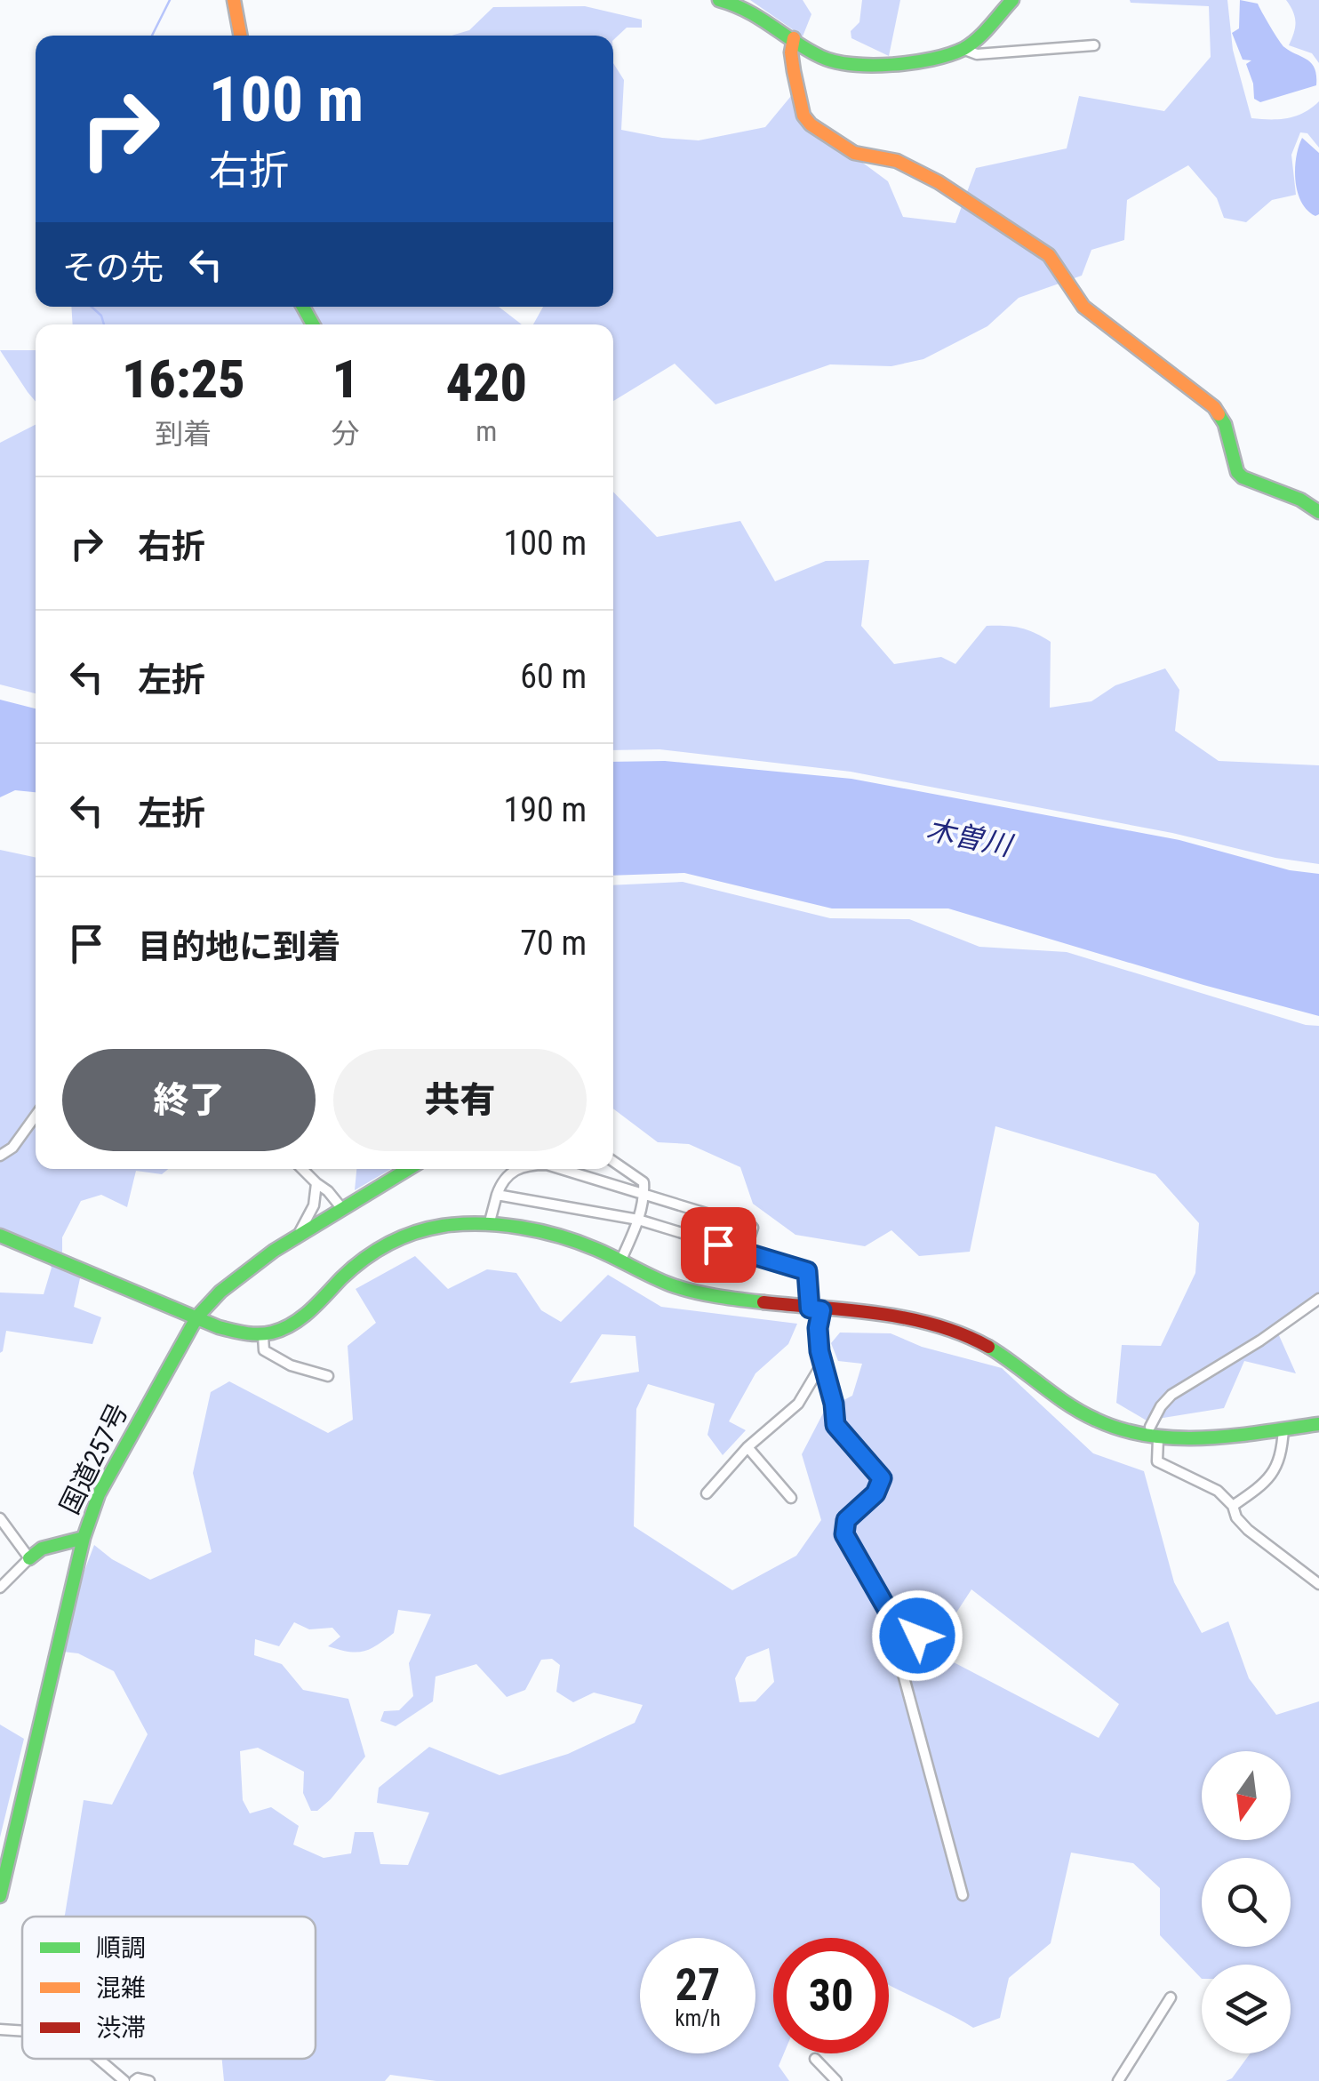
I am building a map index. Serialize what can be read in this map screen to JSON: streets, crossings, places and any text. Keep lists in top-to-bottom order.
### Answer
{
  "streets": {
    "main road": ["国道257号"]
  },
  "water": ["木曽川"],
  "legend": ["順調", "混雑", "渋滞"],
  "north": "bottom",
  "page": {
    "turn": ["100 m", "右折"],
    "then": "その先",
    "eta": [
      "16:25",
      "到着",
      "1",
      "分",
      "420",
      "m"
    ],
    "list": [
      {
        "name": "右折",
        "value": "100 m"
      },
      {
        "name": "左折",
        "value": "60 m"
      },
      {
        "name": "左折",
        "value": "190 m"
      },
      {
        "name": "目的地に到着",
        "value": "70 m"
      }
    ],
    "buttons": ["終了", "共有"],
    "speed": "27 km/h",
    "limit": "30"
  }
}
